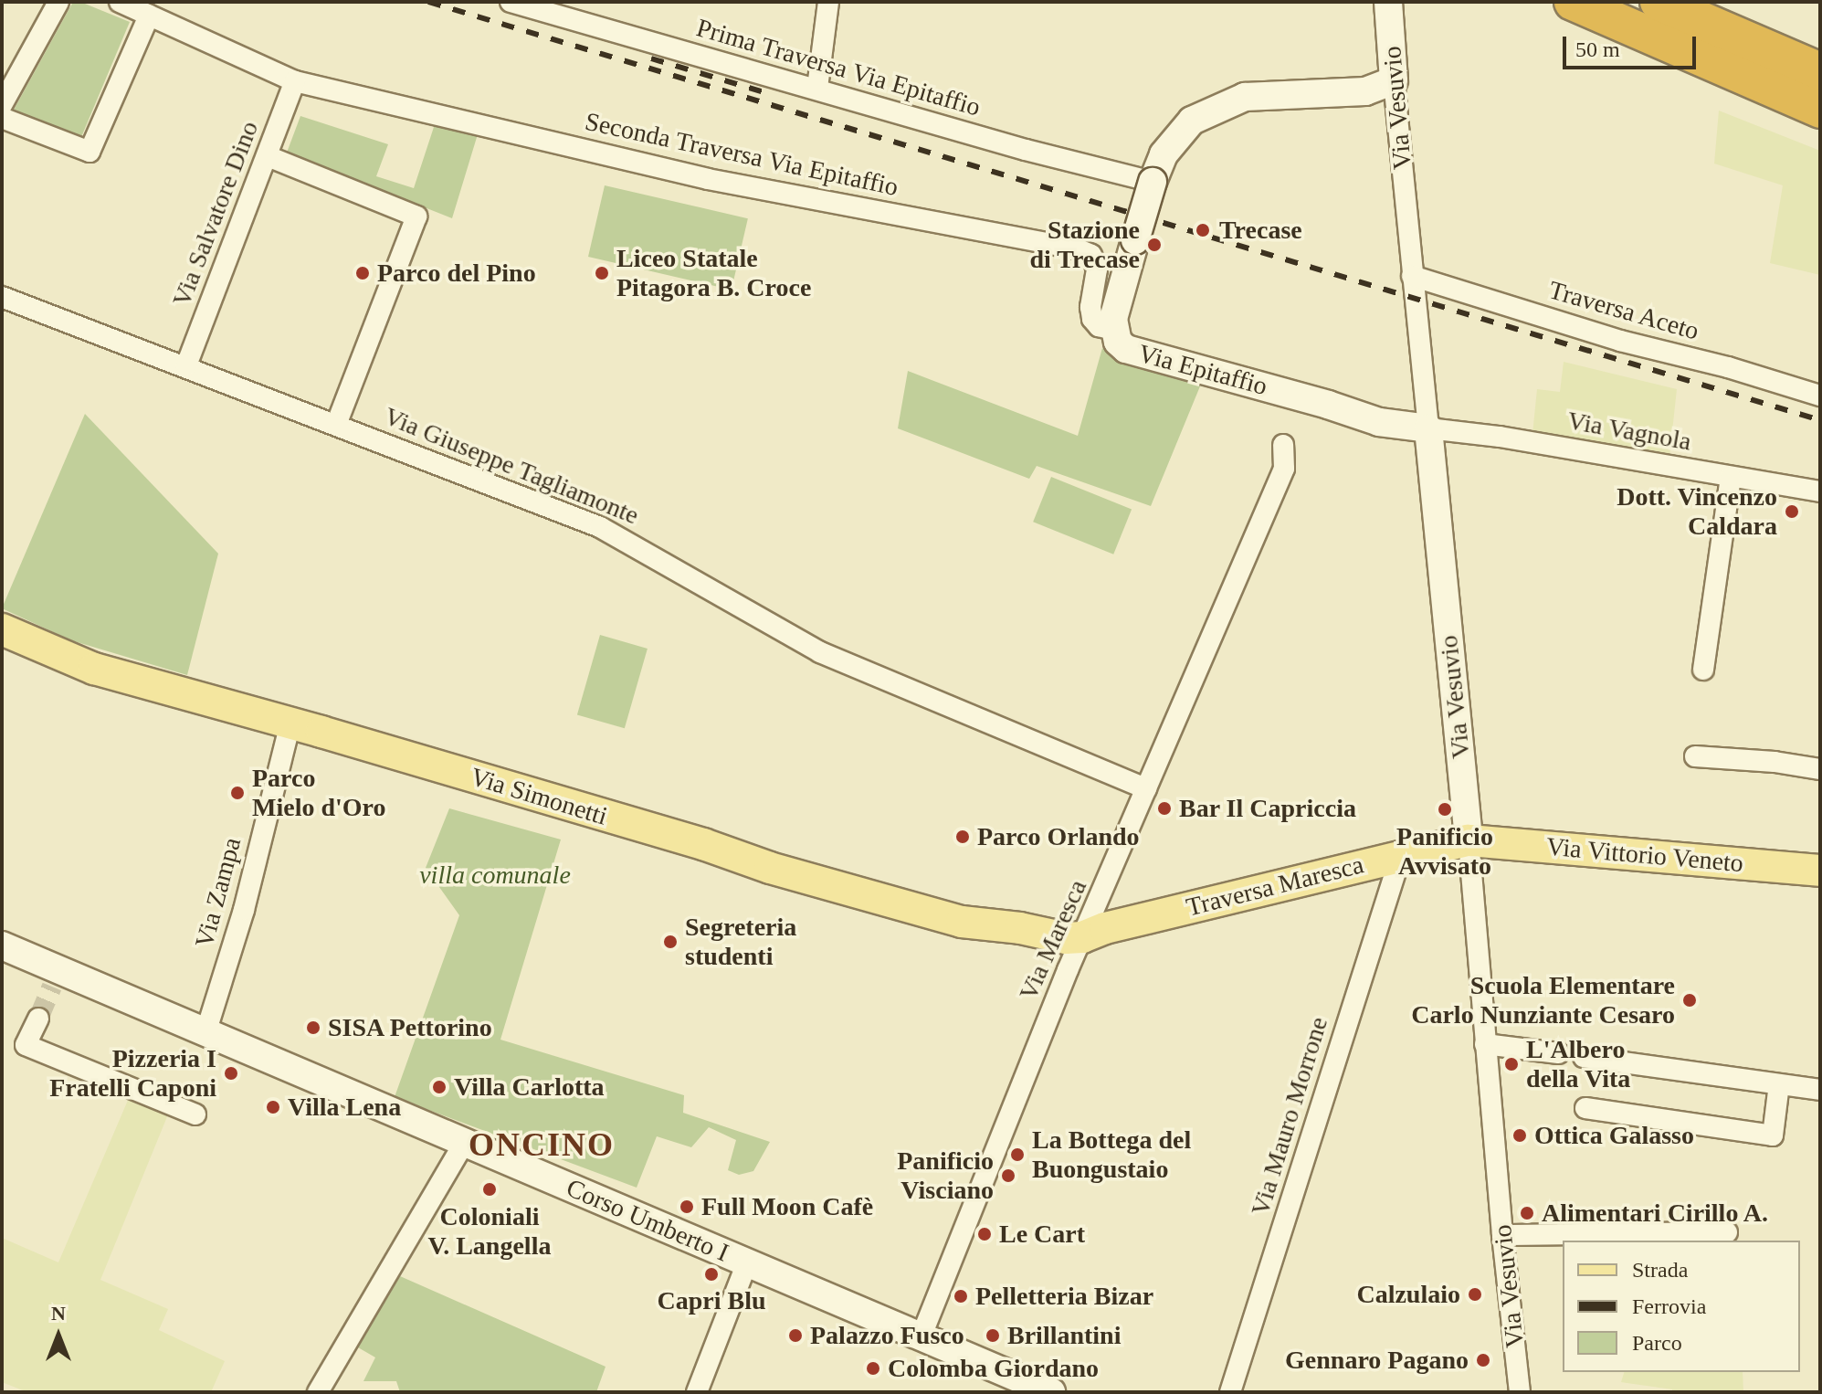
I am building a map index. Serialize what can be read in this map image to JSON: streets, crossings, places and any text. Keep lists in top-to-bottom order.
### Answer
{
  "streets": {
    "main road": ["Via Simonetti", "Via Vittorio Veneto", "Traversa Maresca"],
    "street": [
      "Prima Traversa Via Epitaffio",
      "Via Vesuvio",
      "Seconda Traversa Via Epitaffio",
      "Via Salvatore Dino",
      "Traversa Aceto",
      "Via Epitaffio",
      "Via Vagnola",
      "Via Giuseppe Tagliamonte",
      "Via Zampa",
      "Via Maresca",
      "Via Mauro Morrone",
      "Corso Umberto I"
    ]
  },
  "crossings": [
    ["Prima Traversa Via Epitaffio", "Via Epitaffio"],
    ["Via Vesuvio", "Traversa Aceto"],
    ["Via Vesuvio", "Via Epitaffio"],
    ["Via Vesuvio", "Via Vagnola"],
    ["Via Vesuvio", "Via Vittorio Veneto"],
    ["Via Vesuvio", "Traversa Maresca"],
    ["Seconda Traversa Via Epitaffio", "Via Salvatore Dino"],
    ["Seconda Traversa Via Epitaffio", "Via Epitaffio"],
    ["Via Salvatore Dino", "Via Giuseppe Tagliamonte"],
    ["Via Epitaffio", "Via Vagnola"],
    ["Via Giuseppe Tagliamonte", "Via Maresca"],
    ["Via Simonetti", "Traversa Maresca"],
    ["Via Simonetti", "Via Zampa"],
    ["Via Simonetti", "Via Maresca"],
    ["Via Vittorio Veneto", "Traversa Maresca"],
    ["Traversa Maresca", "Via Maresca"],
    ["Traversa Maresca", "Via Mauro Morrone"],
    ["Via Zampa", "Corso Umberto I"],
    ["Via Maresca", "Corso Umberto I"]
  ],
  "districts": ["ONCINO"],
  "parks": ["villa comunale"],
  "places": [
    "Trecase",
    "Stazione di Trecase",
    "Parco del Pino",
    "Liceo Statale Pitagora B. Croce",
    "Dott. Vincenzo Caldara",
    "Parco Mielo d'Oro",
    "Bar Il Capriccia",
    "Panificio Avvisato",
    "Parco Orlando",
    "Segreteria studenti",
    "Scuola Elementare Carlo Nunziante Cesaro",
    "SISA Pettorino",
    "L'Albero della Vita",
    "Pizzeria I Fratelli Caponi",
    "Villa Carlotta",
    "Villa Lena",
    "Ottica Galasso",
    "La Bottega del Buongustaio",
    "Panificio Visciano",
    "Coloniali V. Langella",
    "Full Moon Cafè",
    "Alimentari Cirillo A.",
    "Le Cart",
    "Capri Blu",
    "Calzulaio",
    "Pelletteria Bizar",
    "Palazzo Fusco",
    "Brillantini",
    "Gennaro Pagano",
    "Colomba Giordano"
  ],
  "legend": ["Strada", "Ferrovia", "Parco"],
  "scale_bar": "50 m",
  "north": "top"
}
